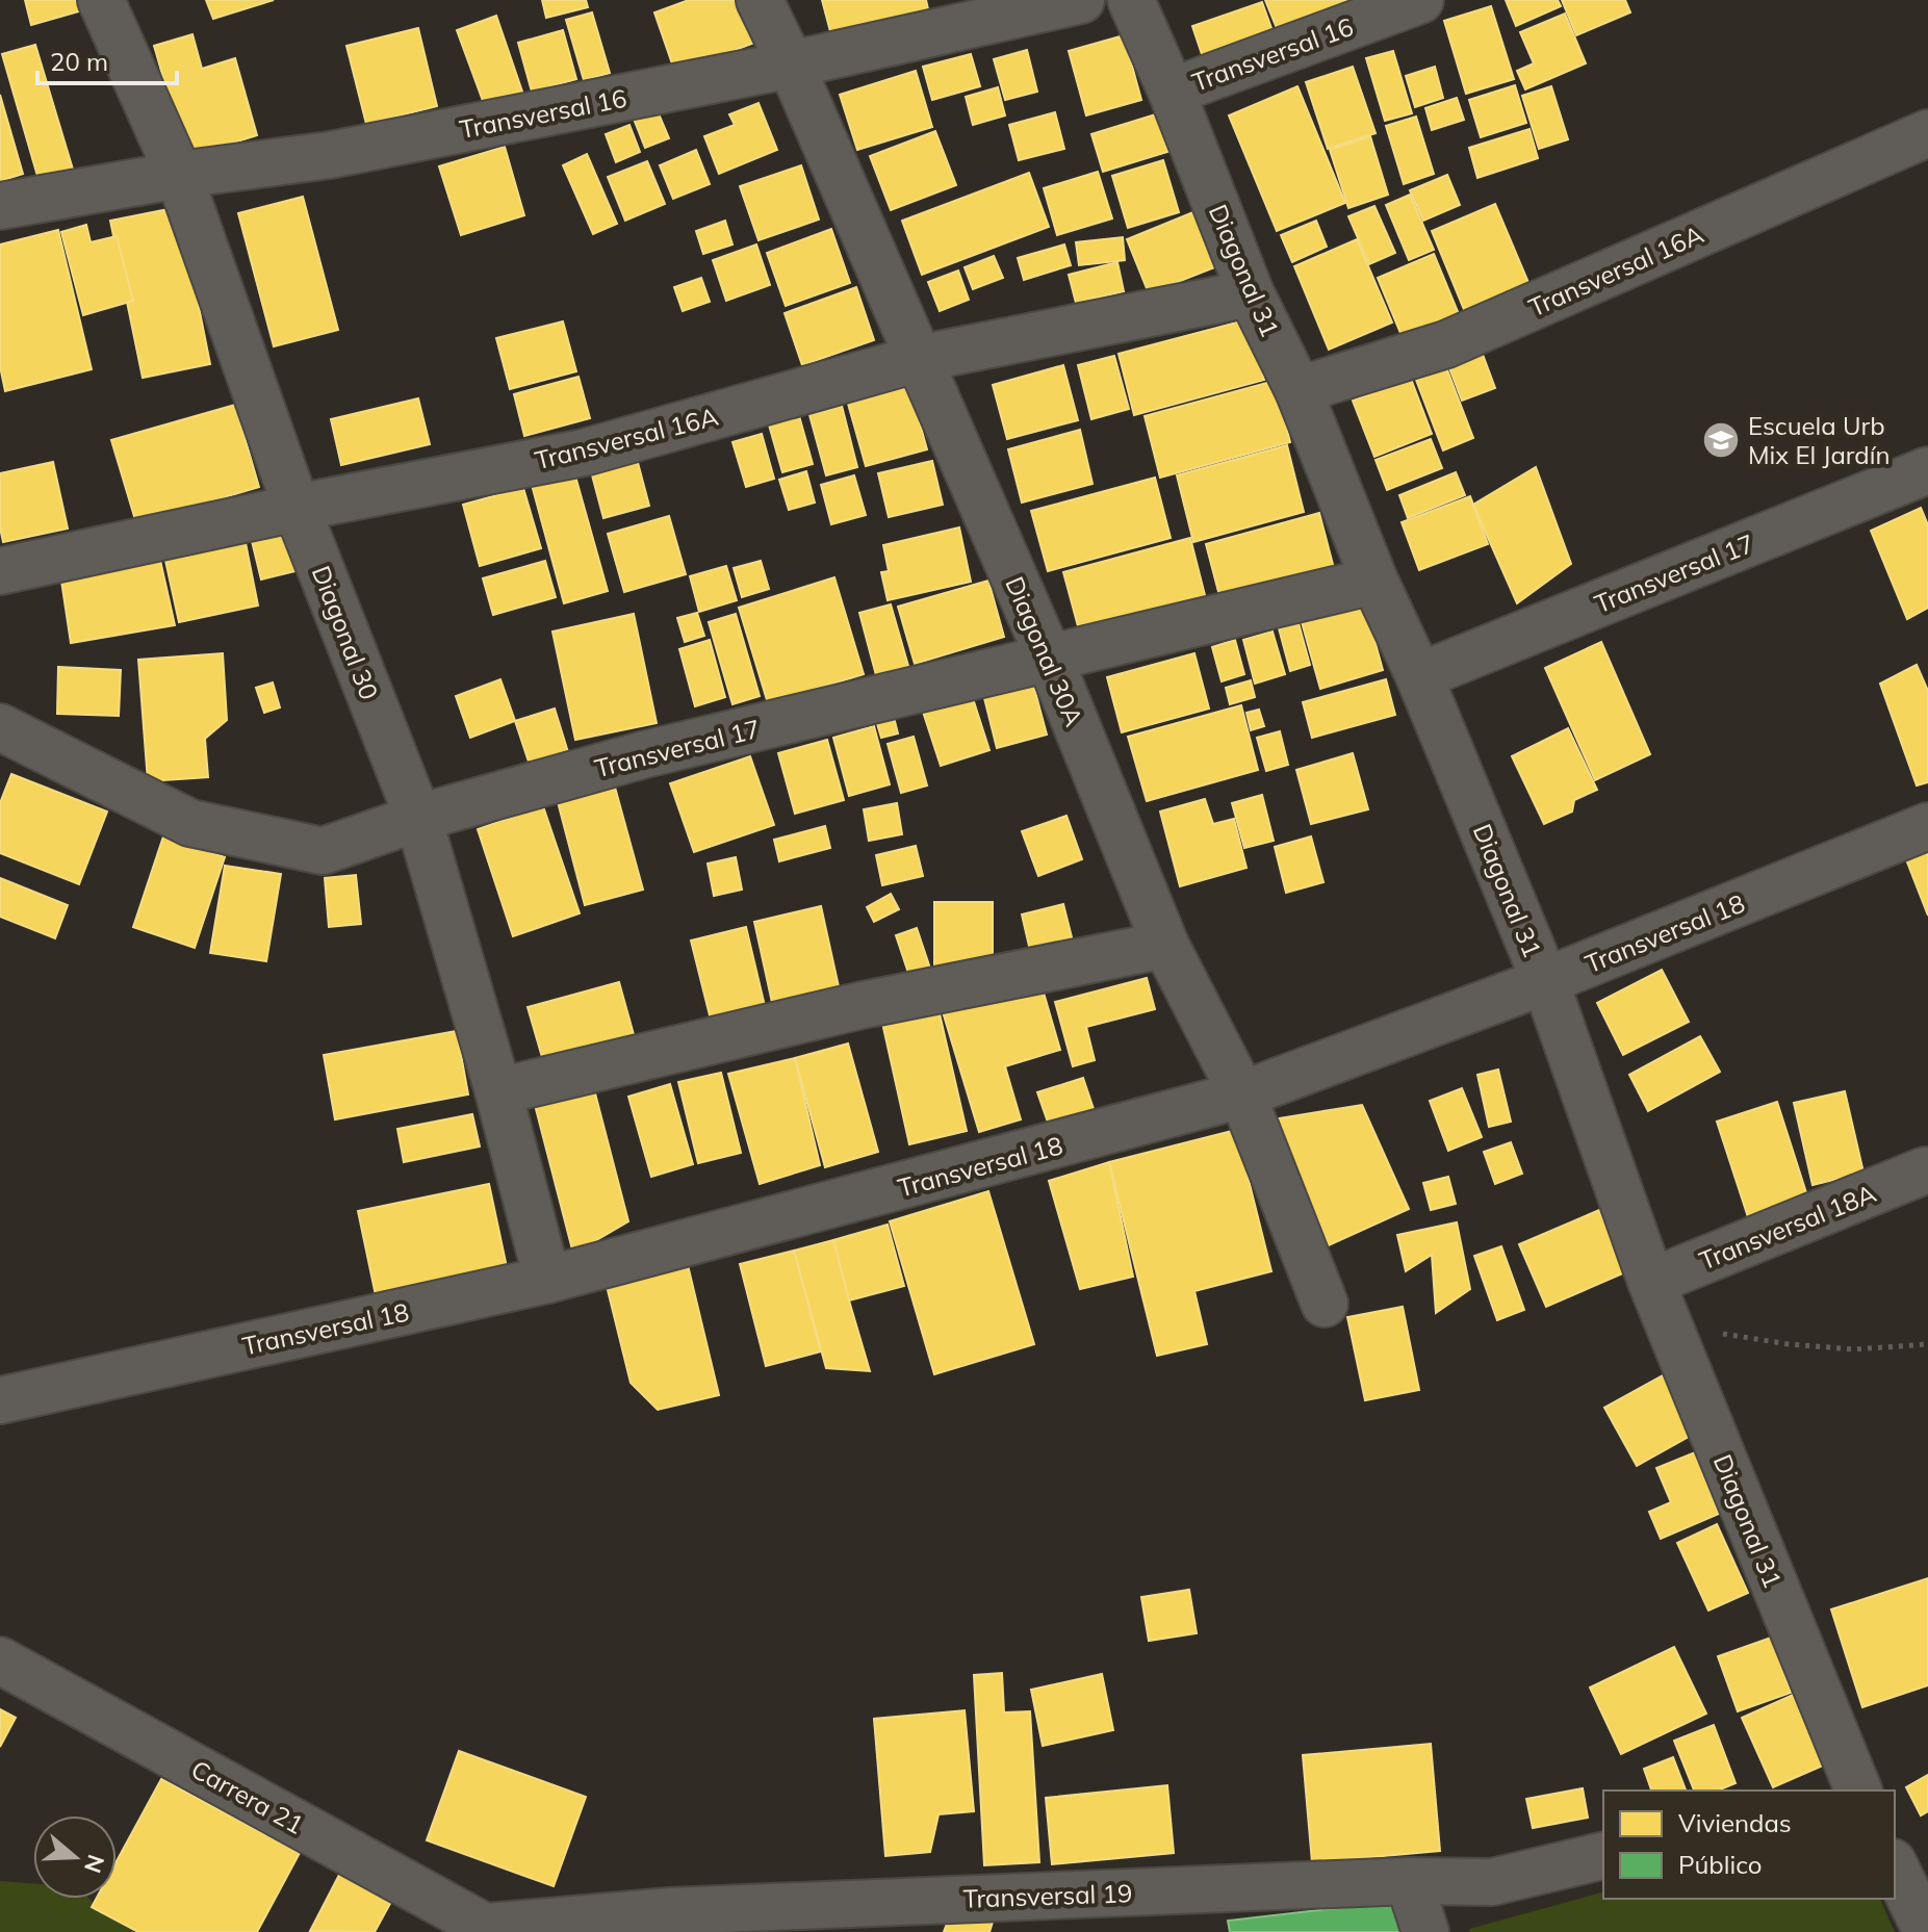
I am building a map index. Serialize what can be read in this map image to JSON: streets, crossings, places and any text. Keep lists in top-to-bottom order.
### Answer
{
  "streets": {
    "street": [
      "Transversal 16",
      "Diagonal 31",
      "Transversal 16A",
      "Transversal 17",
      "Diagonal 30",
      "Diagonal 30A",
      "Transversal 18",
      "Transversal 18A",
      "Carrera 21",
      "Transversal 19"
    ]
  },
  "crossings": [
    ["Transversal 16", "Diagonal 31"],
    ["Transversal 16", "Diagonal 30"],
    ["Transversal 16", "Diagonal 30A"],
    ["Diagonal 31", "Transversal 16A"],
    ["Diagonal 31", "Transversal 17"],
    ["Diagonal 31", "Transversal 18"],
    ["Diagonal 31", "Transversal 18A"],
    ["Transversal 16A", "Diagonal 30"],
    ["Transversal 16A", "Diagonal 30A"],
    ["Transversal 17", "Diagonal 30"],
    ["Transversal 17", "Diagonal 30A"],
    ["Diagonal 30", "Transversal 18"],
    ["Diagonal 30A", "Transversal 18"],
    ["Carrera 21", "Transversal 19"]
  ],
  "places": {
    "school or university": ["Escuela Urb Mix El Jardín"]
  },
  "legend": ["Viviendas", "Público"],
  "scale_bar": "20 m",
  "north": "right"
}
